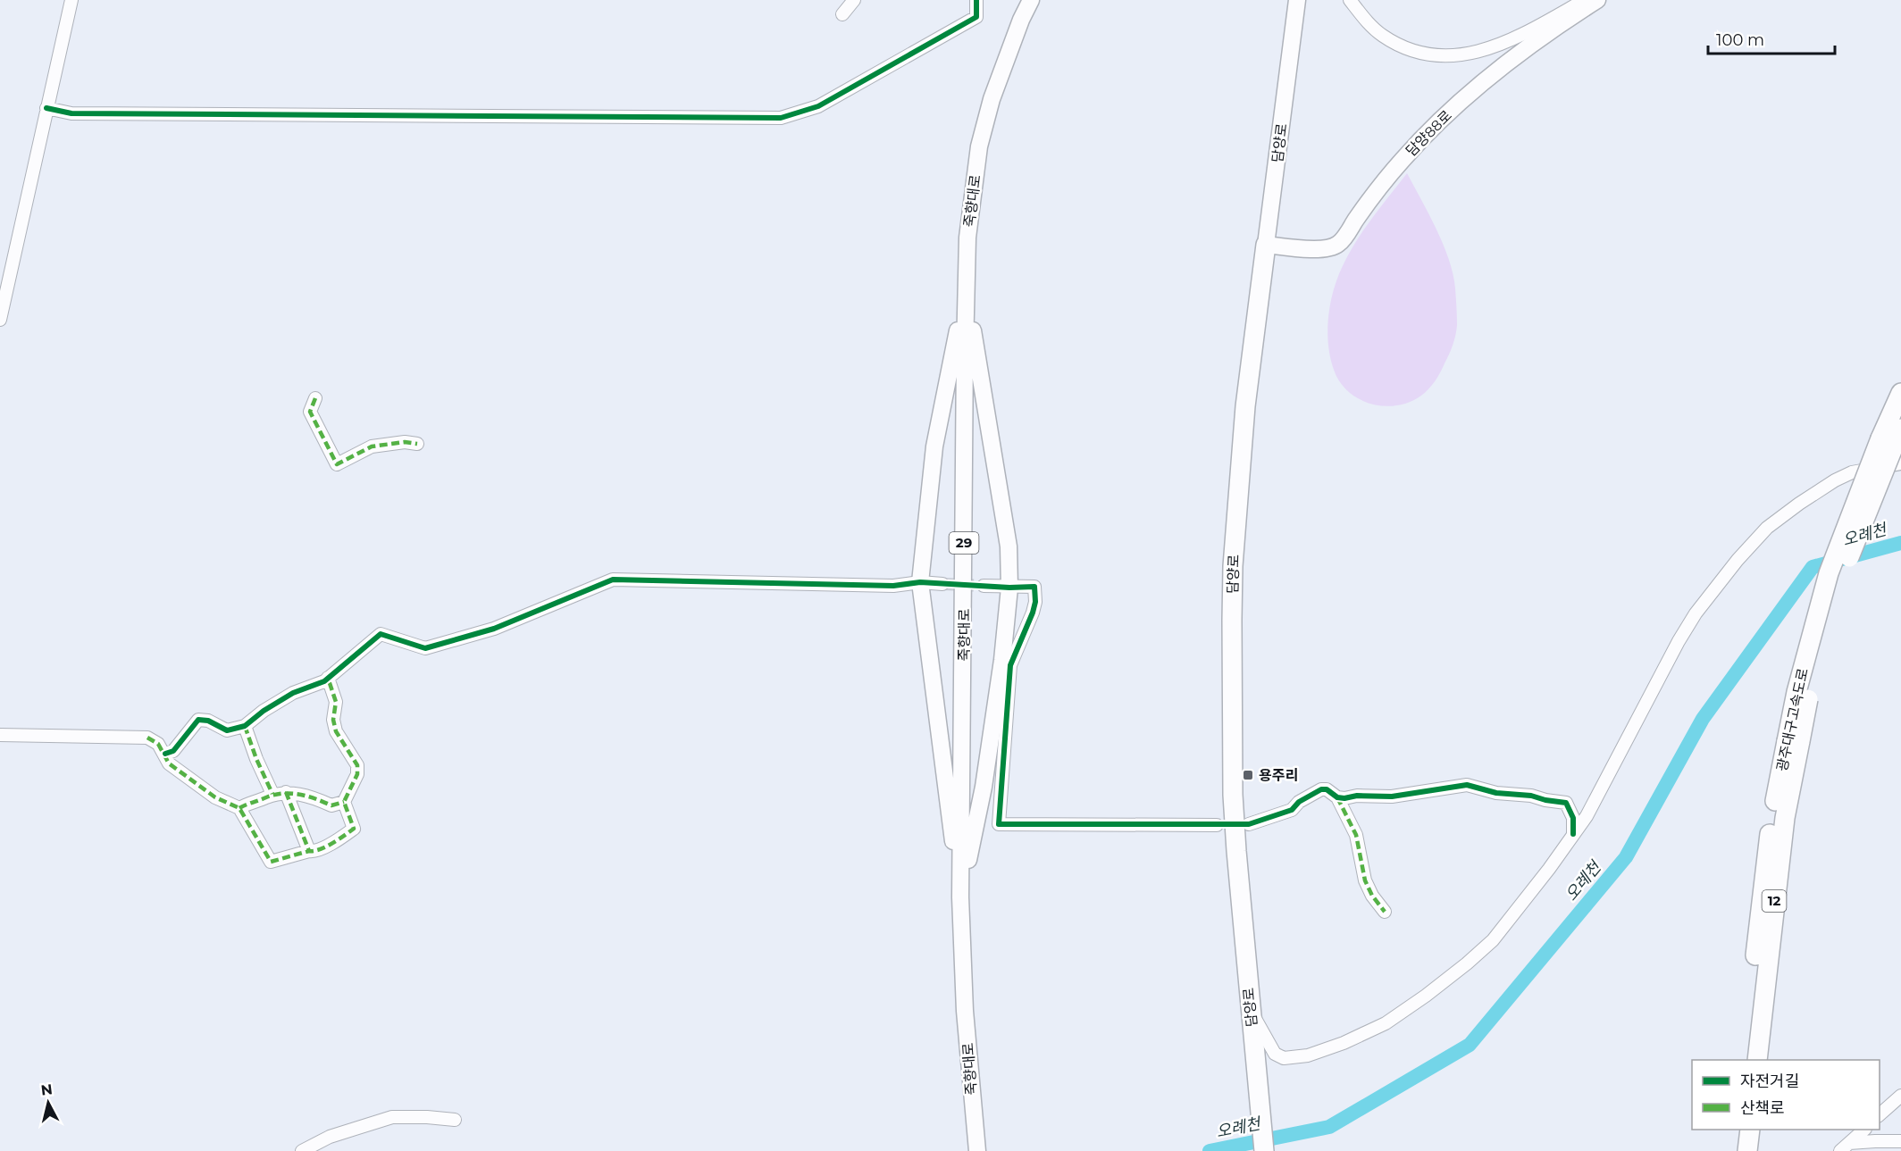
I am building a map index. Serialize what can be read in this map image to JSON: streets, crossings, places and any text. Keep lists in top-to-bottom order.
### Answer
{
  "streets": {
    "highway": ["담양로", "광주대구고속도로", "12"],
    "main road": ["담양88로", "죽향대로", "29"]
  },
  "crossings": [
    ["담양88로", "담양로"]
  ],
  "water": ["오례천"],
  "places": {
    "transit": ["용주리"]
  },
  "legend": ["자전거길", "산책로"],
  "scale_bar": "100 m",
  "north": "top"
}
